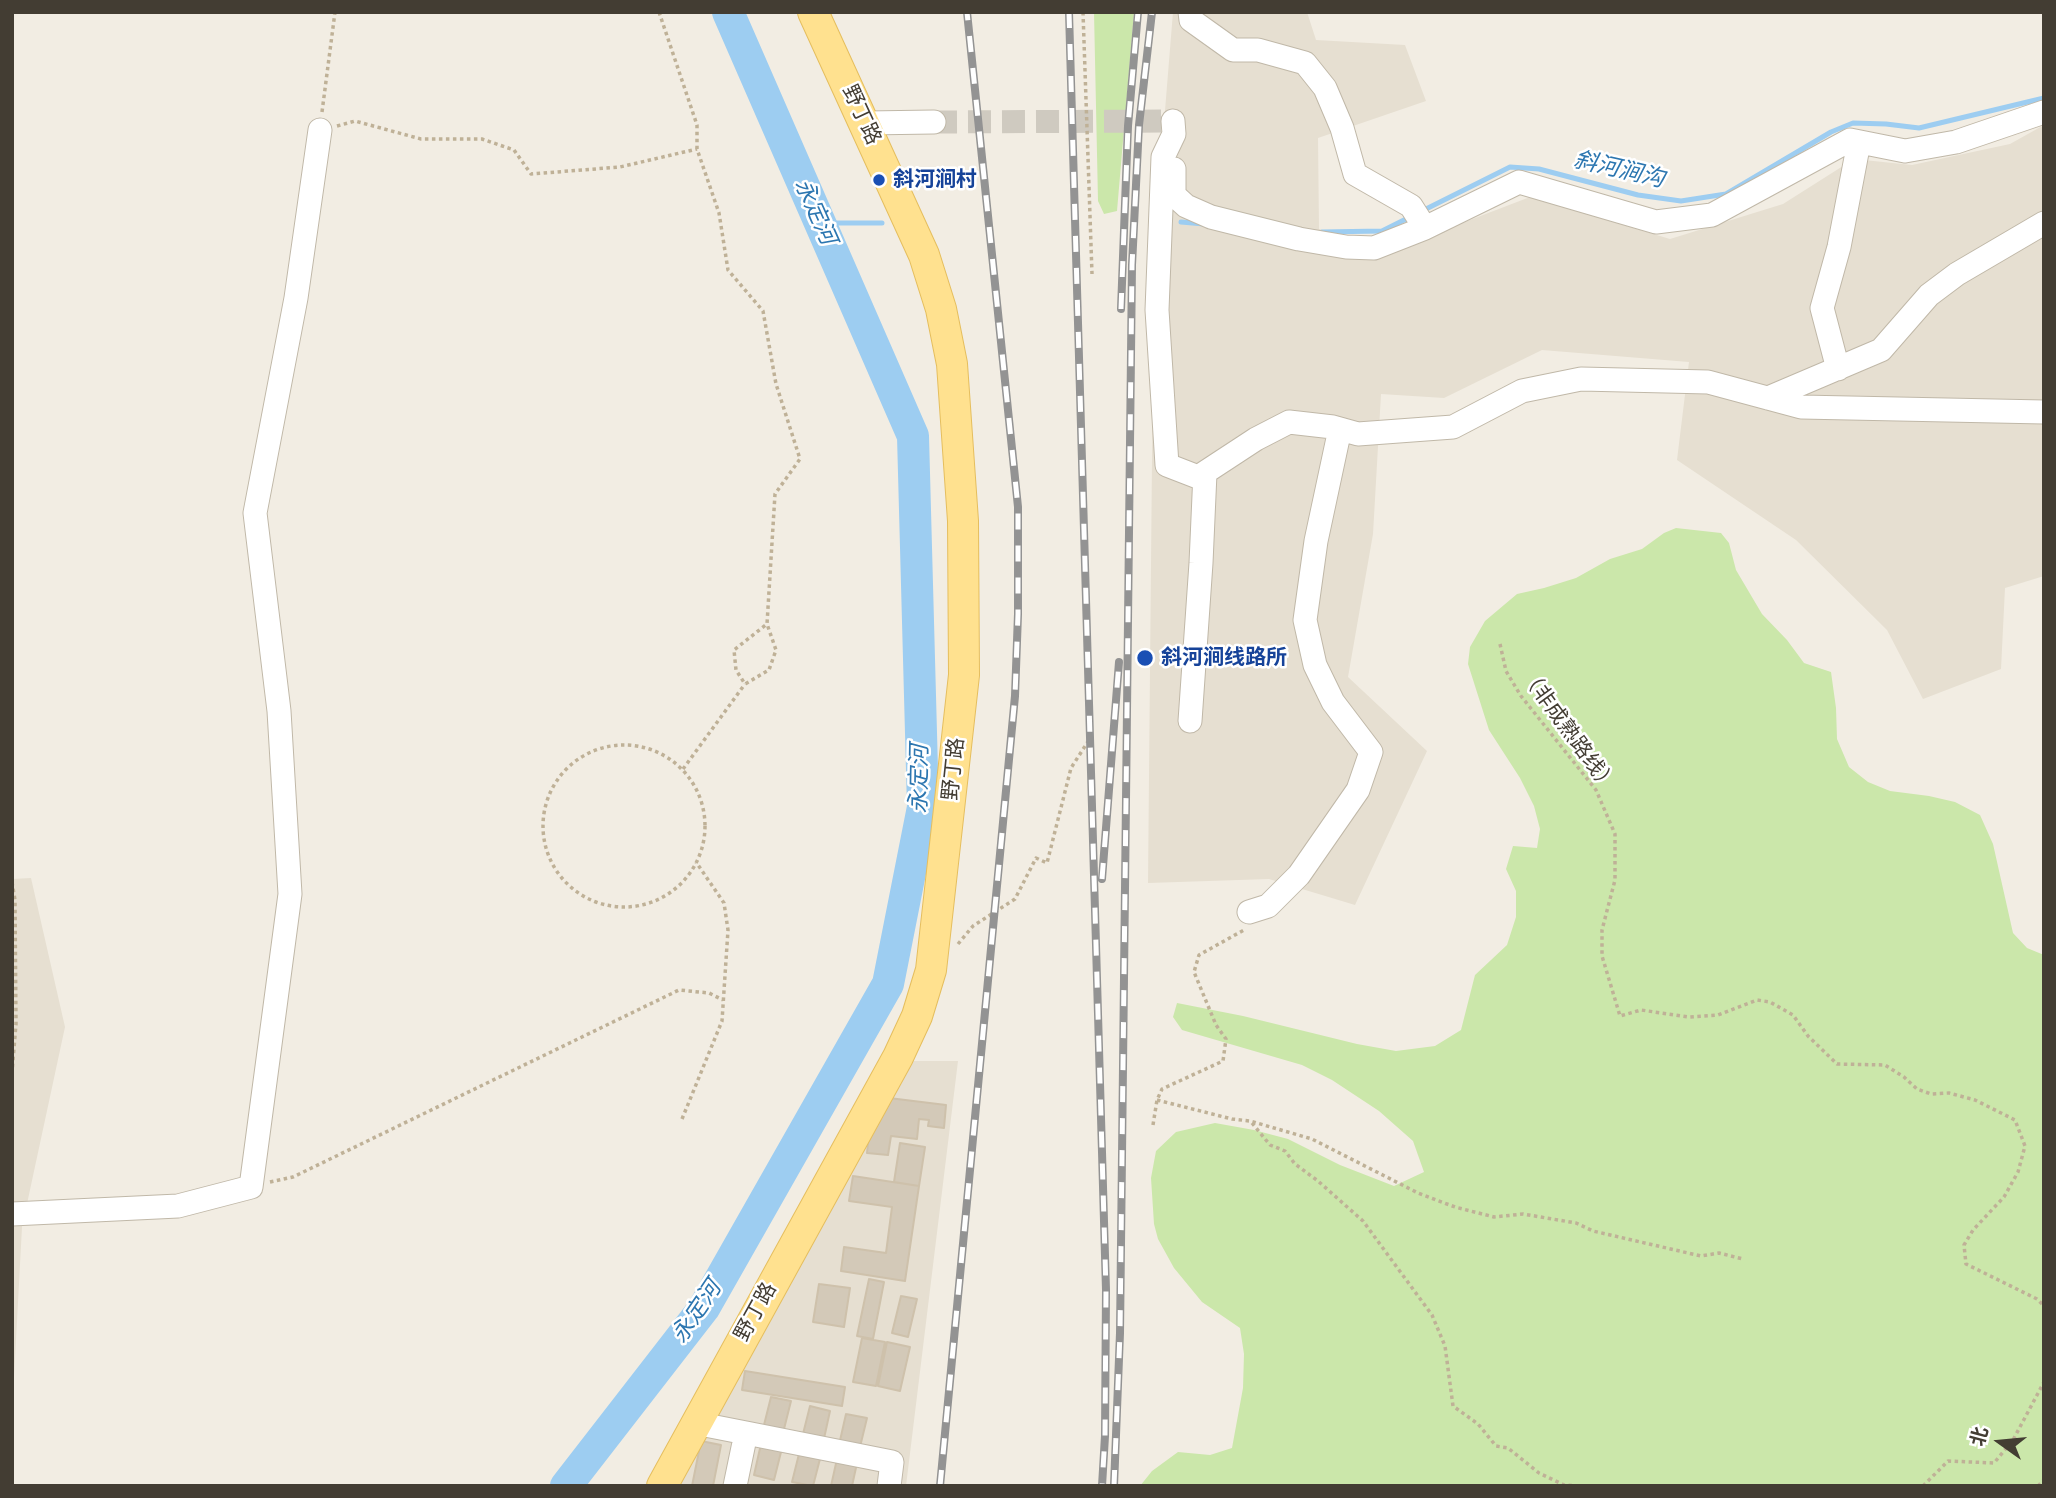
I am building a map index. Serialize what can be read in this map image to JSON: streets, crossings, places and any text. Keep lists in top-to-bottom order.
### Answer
{
  "streets": {
    "main road": ["野丁路"],
    "path": ["（非成熟路线）"]
  },
  "water": ["斜河涧沟", "永定河"],
  "places": ["斜河涧村", "斜河涧线路所"],
  "north": "left"
}
